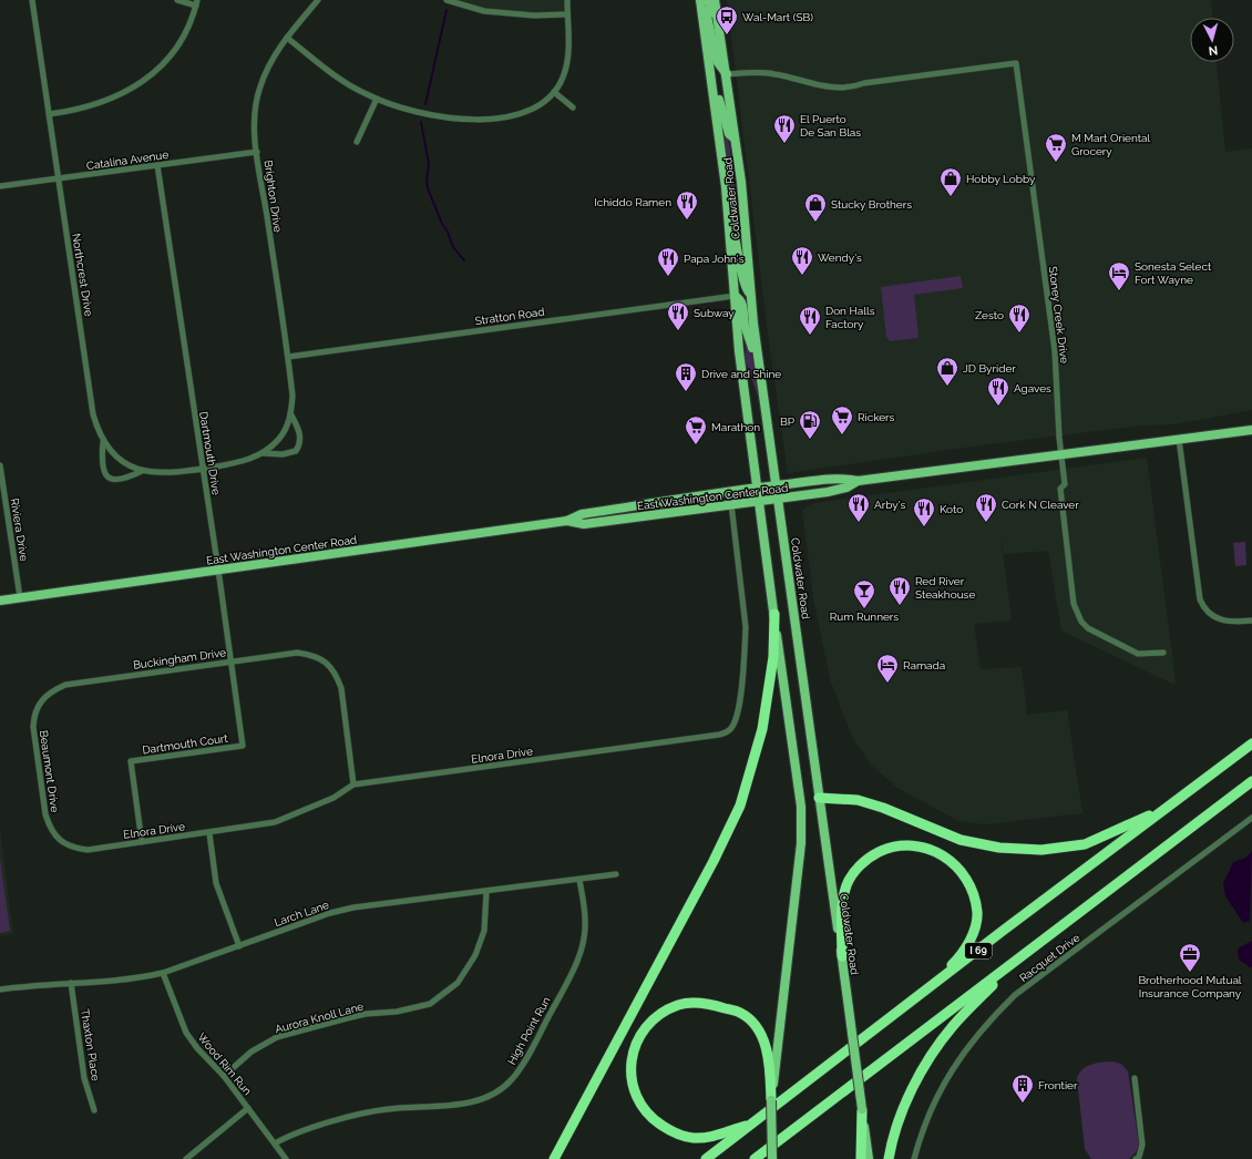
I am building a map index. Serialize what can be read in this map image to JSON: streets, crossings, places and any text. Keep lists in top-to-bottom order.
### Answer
{
  "streets": {
    "highway": ["I 69"],
    "main road": ["Coldwater Road", "East Washington Center Road"],
    "street": [
      "Catalina Avenue",
      "Brighton Drive",
      "Northcrest Drive",
      "Stoney Creek Drive",
      "Stratton Road",
      "Dartmouth Drive",
      "Riviera Drive",
      "Buckingham Drive",
      "Dartmouth Court",
      "Elnora Drive",
      "Beaumont Drive",
      "Larch Lane",
      "Racquet Drive",
      "Aurora Knoll Lane",
      "High Point Run",
      "Thaxton Place",
      "Wood Rim Run"
    ]
  },
  "crossings": [
    ["Catalina Avenue", "Brighton Drive"],
    ["Catalina Avenue", "Northcrest Drive"],
    ["Catalina Avenue", "Dartmouth Drive"],
    ["Brighton Drive", "Northcrest Drive"],
    ["Brighton Drive", "Stratton Road"],
    ["Brighton Drive", "Dartmouth Drive"],
    ["Coldwater Road", "Stoney Creek Drive"],
    ["Coldwater Road", "Stratton Road"],
    ["Coldwater Road", "East Washington Center Road"],
    ["Northcrest Drive", "Dartmouth Drive"],
    ["Stoney Creek Drive", "East Washington Center Road"],
    ["Dartmouth Drive", "East Washington Center Road"],
    ["Dartmouth Drive", "Buckingham Drive"],
    ["Dartmouth Drive", "Dartmouth Court"],
    ["East Washington Center Road", "Riviera Drive"],
    ["East Washington Center Road", "Elnora Drive"],
    ["Buckingham Drive", "Elnora Drive"],
    ["Buckingham Drive", "Beaumont Drive"],
    ["Dartmouth Court", "Elnora Drive"],
    ["Elnora Drive", "Beaumont Drive"],
    ["Larch Lane", "Aurora Knoll Lane"],
    ["Larch Lane", "High Point Run"],
    ["Larch Lane", "Thaxton Place"],
    ["Larch Lane", "Wood Rim Run"],
    ["Aurora Knoll Lane", "Wood Rim Run"],
    ["High Point Run", "Wood Rim Run"]
  ],
  "places": {
    "bus stop": ["Wal-Mart (SB)"],
    "restaurant": [
      "El Puerto De San Blas",
      "Ichiddo Ramen",
      "Wendy's",
      "Papa John's",
      "Subway",
      "Zesto",
      "Don Halls Factory",
      "Agaves",
      "Arby's",
      "Cork N Cleaver",
      "Koto",
      "Red River Steakhouse"
    ],
    "supermarket": ["M Mart Oriental Grocery", "Rickers", "Marathon"],
    "shop": ["Hobby Lobby", "Stucky Brothers", "JD Byrider"],
    "hotel": ["Sonesta Select Fort Wayne", "Ramada"],
    "building": ["Drive and Shine", "Frontier"],
    "fuel station": ["BP"],
    "bar": ["Rum Runners"],
    "office": ["Brotherhood Mutual Insurance Company"]
  },
  "north": "bottom"
}
